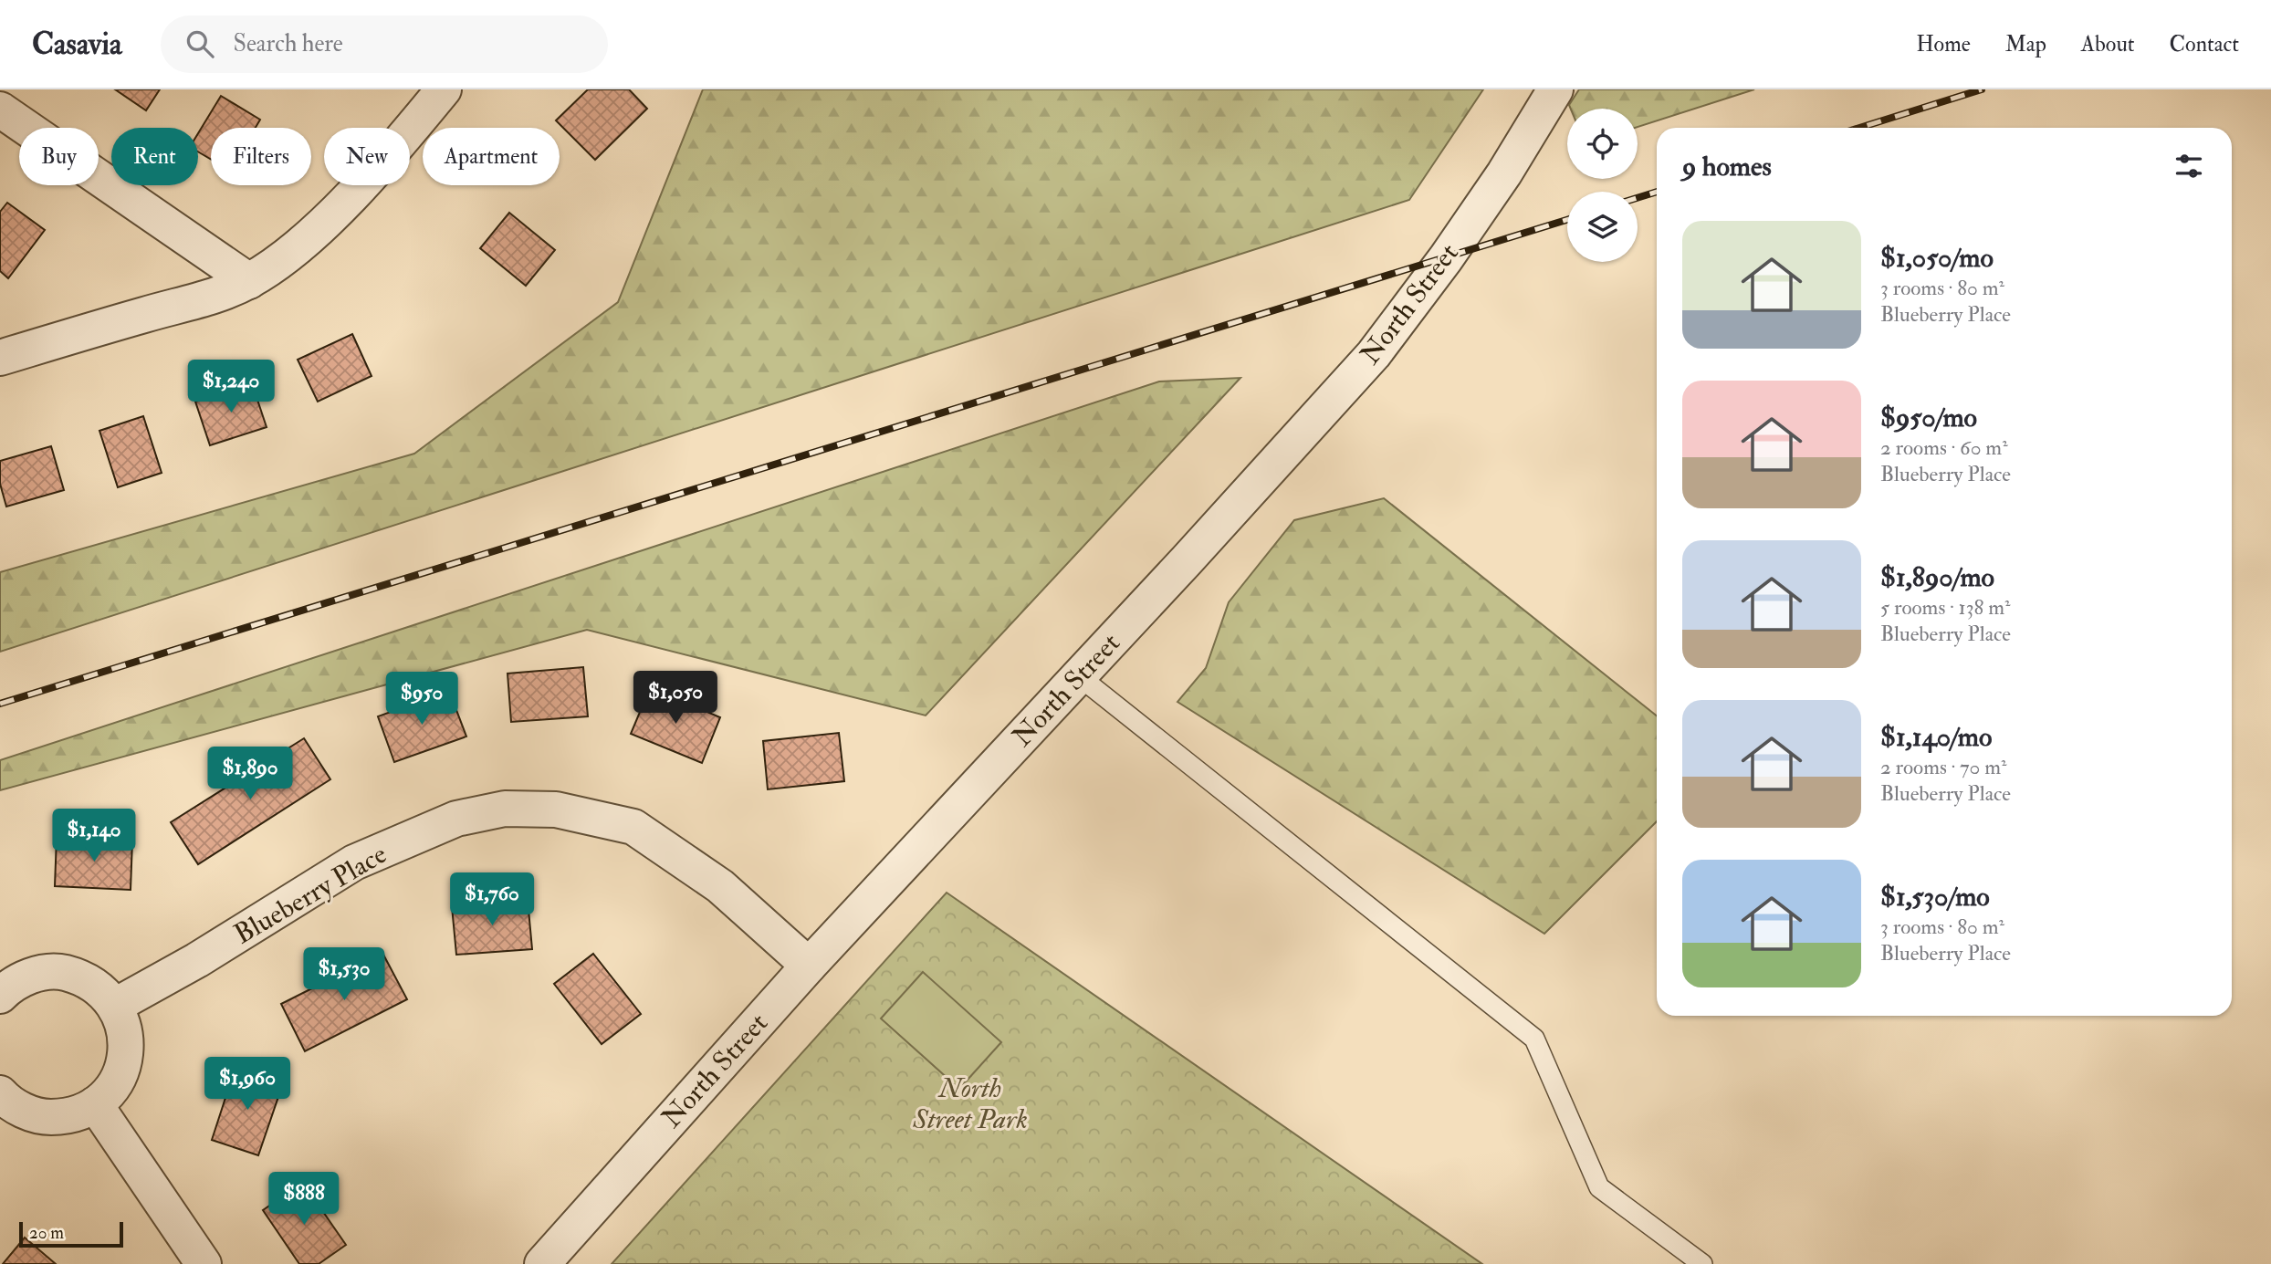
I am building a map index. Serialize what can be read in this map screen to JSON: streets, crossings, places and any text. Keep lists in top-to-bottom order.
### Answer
{
  "streets": {
    "street": ["North Street", "Blueberry Place"]
  },
  "crossings": [
    ["North Street", "Blueberry Place"]
  ],
  "parks": ["North Street Park"],
  "scale_bar": "20 m",
  "page": {
    "header": "Casavia",
    "search": "Search here",
    "nav": [
      "Home",
      "Map",
      "About",
      "Contact"
    ],
    "chip": [
      "Buy",
      "Rent",
      "Filters",
      "New",
      "Apartment"
    ],
    "heading": "9 homes",
    "list": [
      {
        "name": "$1,050/mo",
        "note": "3 rooms · 80 m² · Blueberry Place"
      },
      {
        "name": "$950/mo",
        "note": "2 rooms · 60 m² · Blueberry Place"
      },
      {
        "name": "$1,890/mo",
        "note": "5 rooms · 138 m² · Blueberry Place"
      },
      {
        "name": "$1,140/mo",
        "note": "2 rooms · 70 m² · Blueberry Place"
      },
      {
        "name": "$1,530/mo",
        "note": "3 rooms · 80 m² · Blueberry Place"
      }
    ],
    "price": [
      "$1,240",
      "$1,050",
      "$950",
      "$1,890",
      "$1,140",
      "$1,760",
      "$1,530",
      "$1,960",
      "$888"
    ],
    "scale": "20 m"
  }
}
